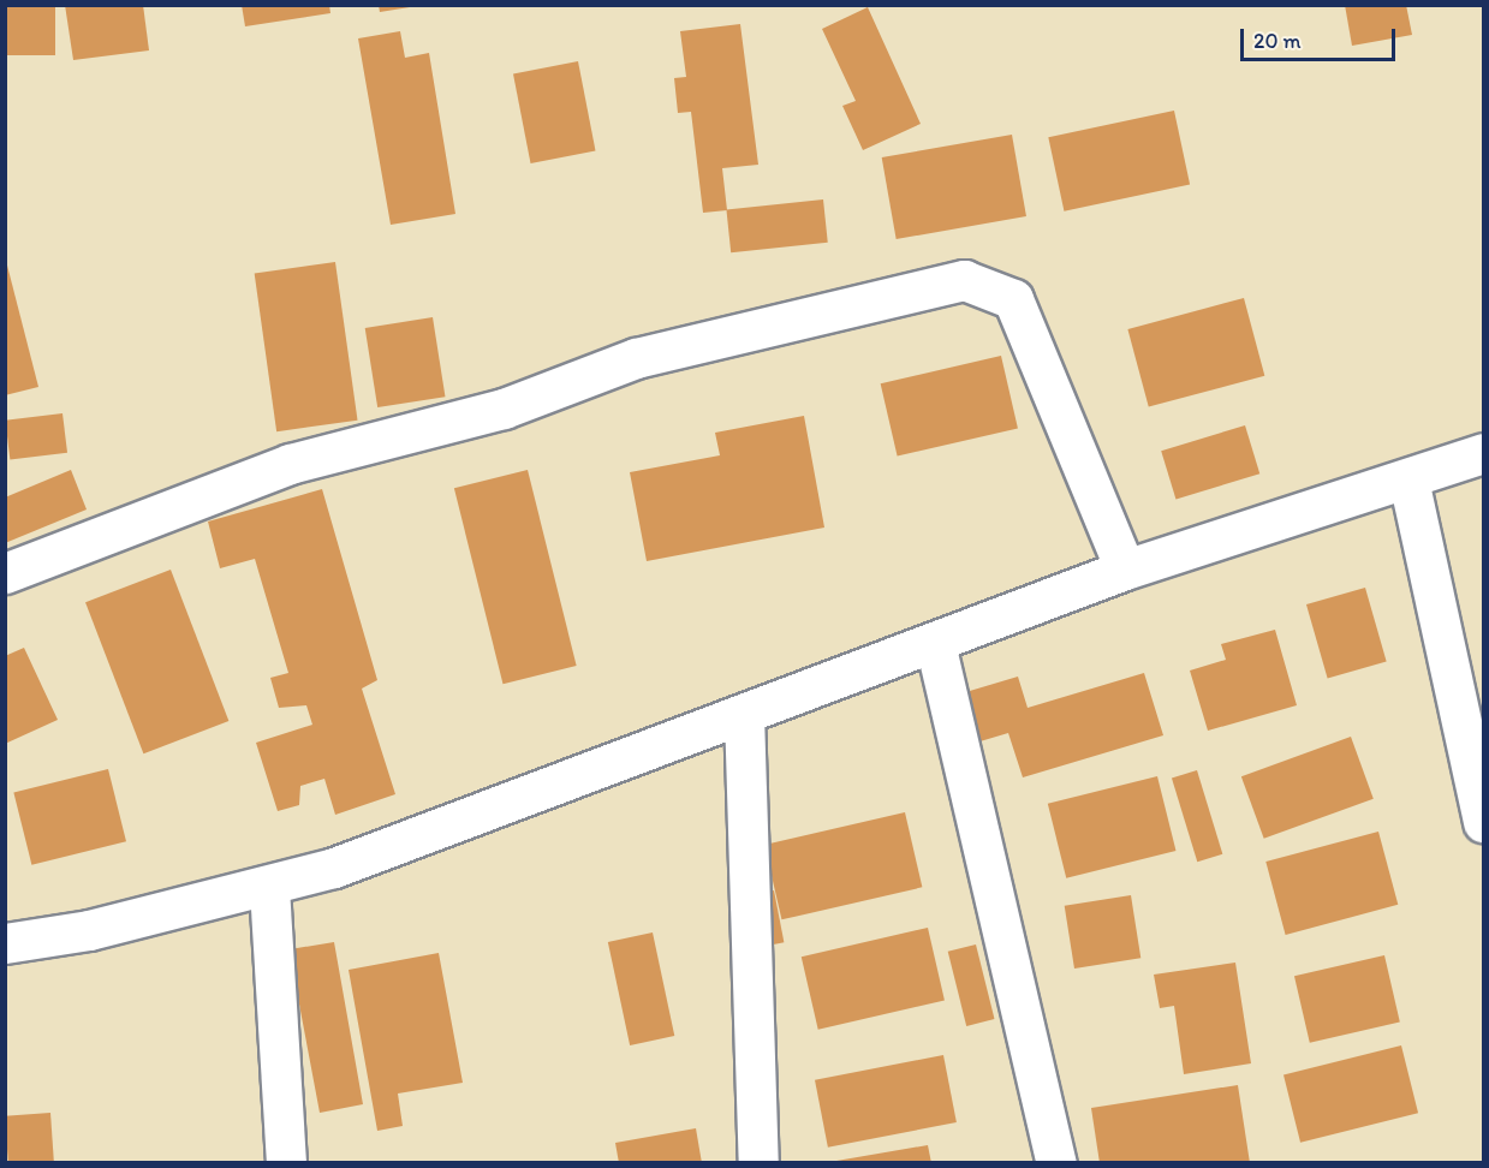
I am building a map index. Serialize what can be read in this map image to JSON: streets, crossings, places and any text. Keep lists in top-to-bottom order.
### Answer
{
  "scale_bar": "20 m"
}
